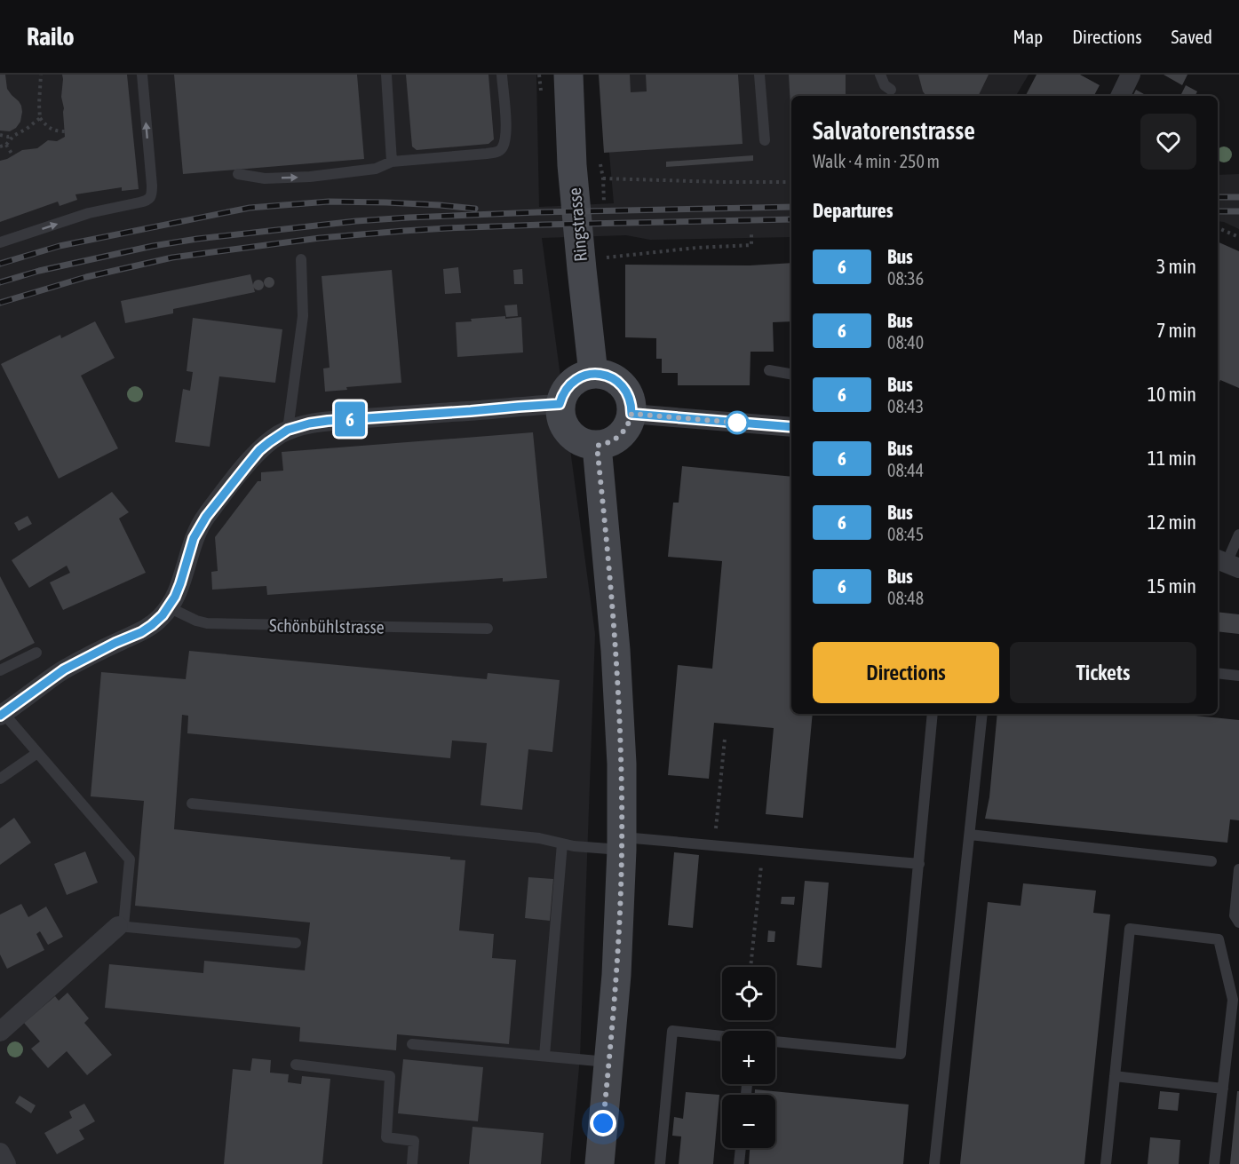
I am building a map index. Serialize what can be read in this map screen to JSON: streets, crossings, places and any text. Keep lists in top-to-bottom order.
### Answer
{
  "streets": {
    "main road": ["Ringstrasse"],
    "lane": ["Schönbühlstrasse"]
  },
  "lines": ["bus line 6"],
  "page": {
    "header": "Railo",
    "nav": ["Map", "Directions", "Saved"],
    "on_map": "6",
    "heading": [
      ["Salvatorenstrasse", "Walk · 4 min · 250 m"],
      "Departures"
    ],
    "list": [
      {
        "mark": "6",
        "name": "Bus",
        "note": "08:36",
        "value": "3 min"
      },
      {
        "mark": "6",
        "name": "Bus",
        "note": "08:40",
        "value": "7 min"
      },
      {
        "mark": "6",
        "name": "Bus",
        "note": "08:43",
        "value": "10 min"
      },
      {
        "mark": "6",
        "name": "Bus",
        "note": "08:44",
        "value": "11 min"
      },
      {
        "mark": "6",
        "name": "Bus",
        "note": "08:45",
        "value": "12 min"
      },
      {
        "mark": "6",
        "name": "Bus",
        "note": "08:48",
        "value": "15 min"
      }
    ],
    "buttons": ["Directions", "Tickets"],
    "map_buttons": ["+", "−"]
  }
}
